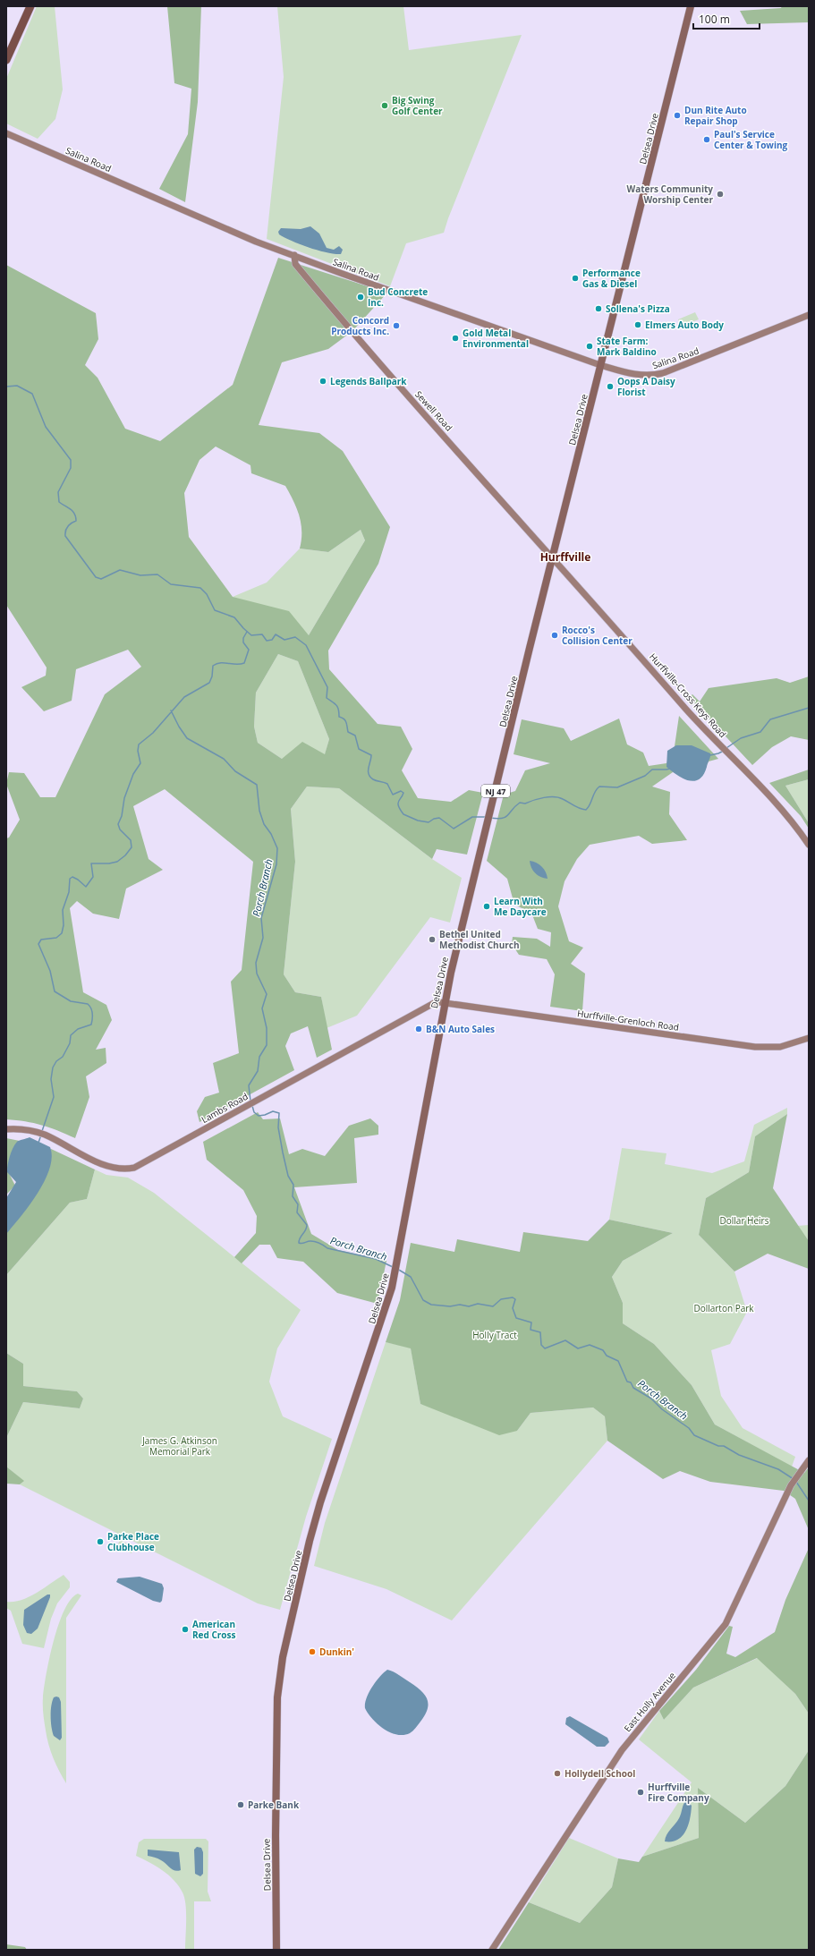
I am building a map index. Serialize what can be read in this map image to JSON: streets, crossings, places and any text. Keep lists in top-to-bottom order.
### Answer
{
  "streets": {
    "main road": [
      "Delsea Drive",
      "Salina Road",
      "Sewell Road",
      "Hurffville-Cross Keys Road",
      "NJ 47",
      "Hurffville-Grenloch Road",
      "Lambs Road",
      "East Holly Avenue"
    ]
  },
  "crossings": [
    ["Delsea Drive", "Salina Road"],
    ["Delsea Drive", "Sewell Road"],
    ["Delsea Drive", "Hurffville-Cross Keys Road"],
    ["Delsea Drive", "Hurffville-Grenloch Road"],
    ["Delsea Drive", "Lambs Road"],
    ["Salina Road", "Sewell Road"],
    ["Sewell Road", "Hurffville-Cross Keys Road"],
    ["Hurffville-Grenloch Road", "Lambs Road"]
  ],
  "districts": ["Hurffville"],
  "water": ["Porch Branch"],
  "parks": [
    "Dollar Heirs",
    "Dollarton Park",
    "Holly Tract",
    "James G. Atkinson Memorial Park"
  ],
  "places": [
    "Big Swing Golf Center",
    "Dun Rite Auto Repair Shop",
    "Paul's Service Center & Towing",
    "Waters Community Worship Center",
    "Performance Gas & Diesel",
    "Bud Concrete Inc.",
    "Sollena's Pizza",
    "Elmers Auto Body",
    "Concord Products Inc.",
    "Gold Metal Environmental",
    "State Farm: Mark Baldino",
    "Legends Ballpark",
    "Oops A Daisy Florist",
    "Rocco's Collision Center",
    "Learn With Me Daycare",
    "Bethel United Methodist Church",
    "B&N Auto Sales",
    "Parke Place Clubhouse",
    "American Red Cross",
    "Dunkin'",
    "Hollydell School",
    "Hurffville Fire Company",
    "Parke Bank"
  ],
  "scale_bar": "100 m"
}
